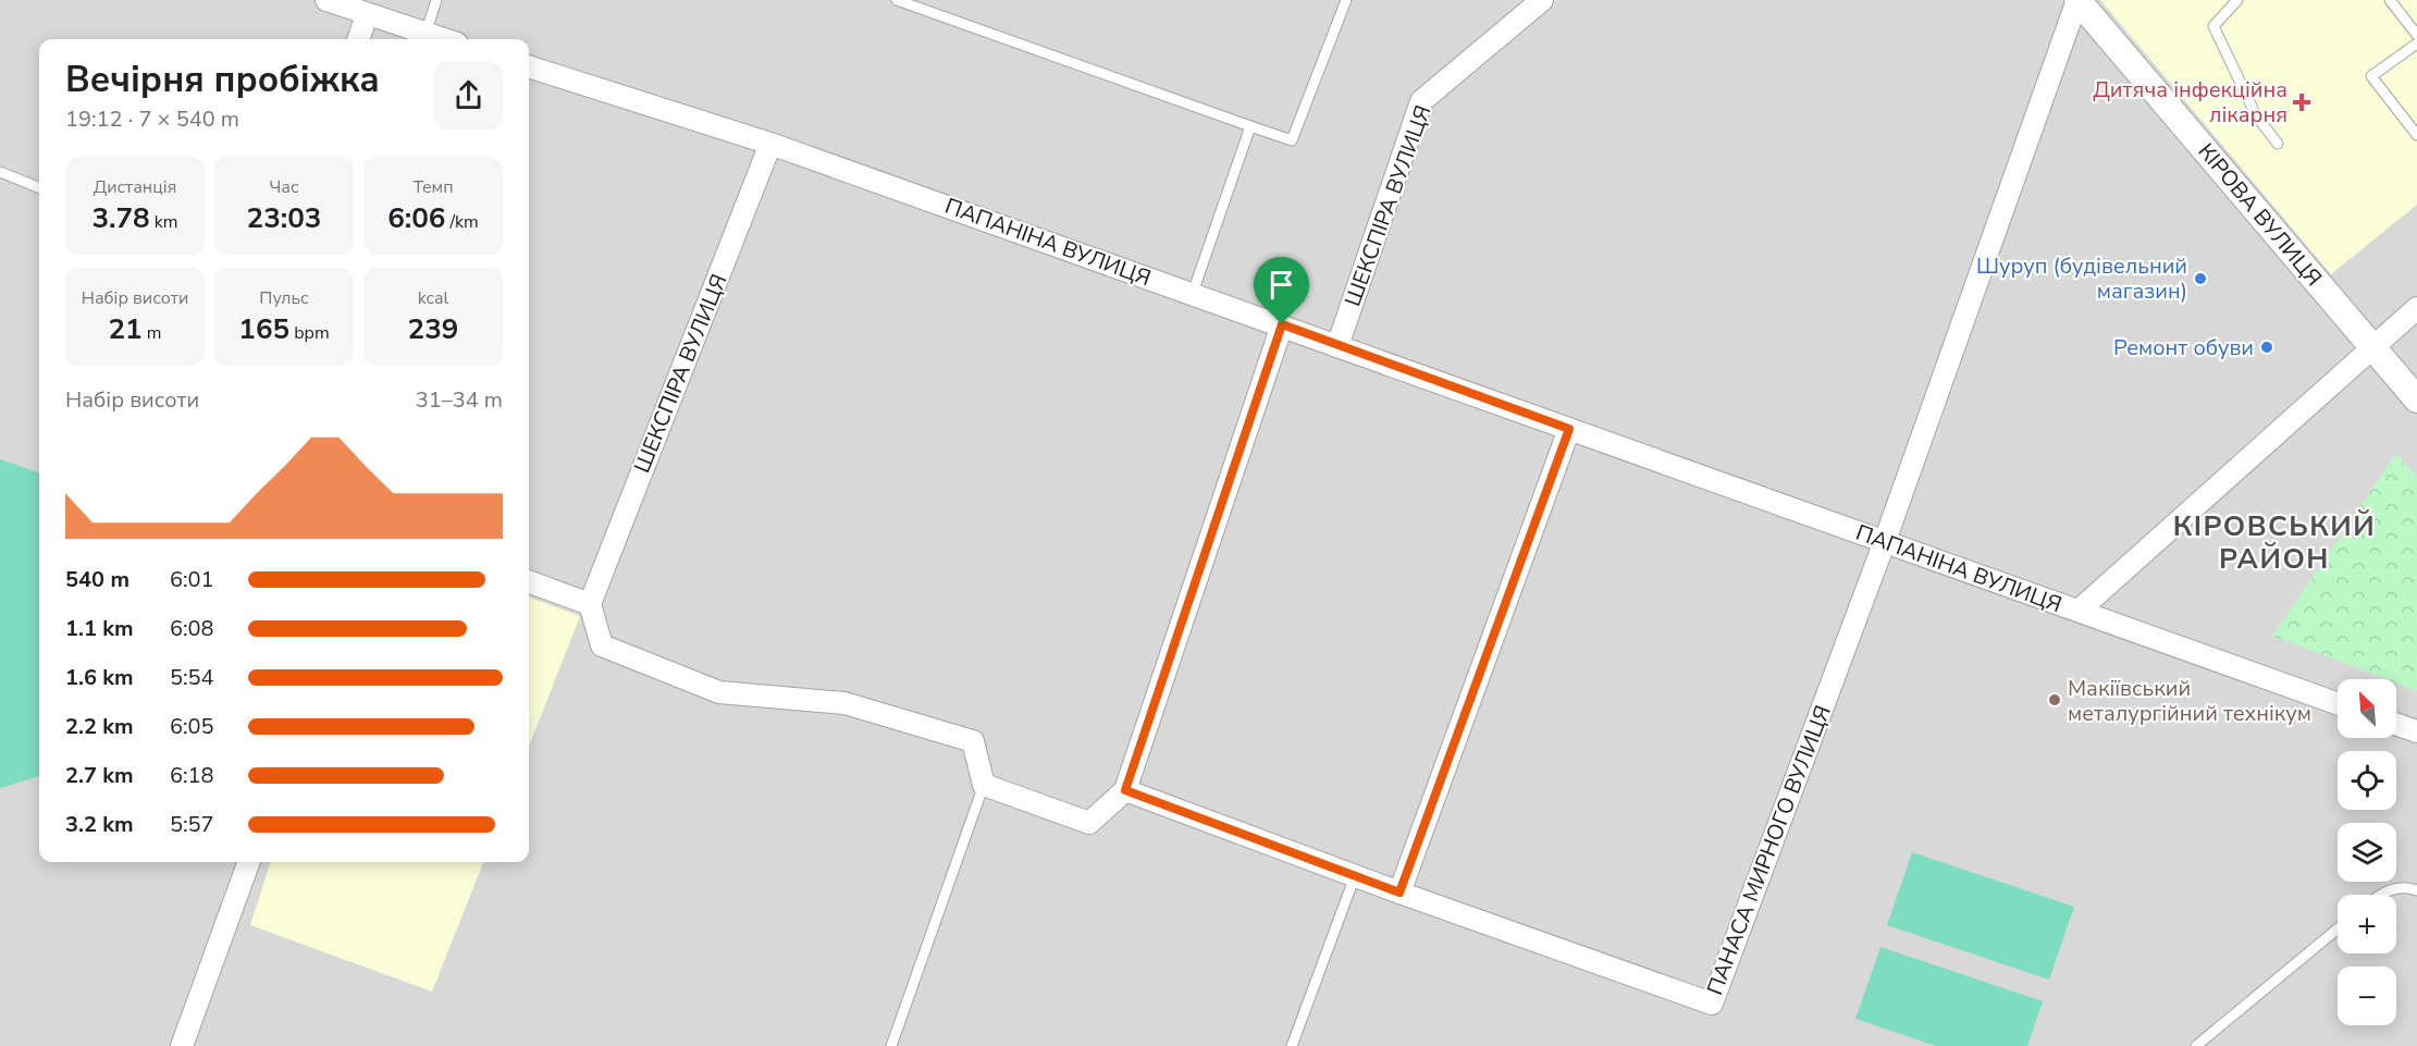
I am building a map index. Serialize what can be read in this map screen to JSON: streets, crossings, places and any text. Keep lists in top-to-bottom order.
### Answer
{
  "streets": {
    "street": [
      "ШЕКСПІРА ВУЛИЦЯ",
      "КІРОВА ВУЛИЦЯ",
      "ПАПАНІНА ВУЛИЦЯ",
      "ПАНАСА МИРНОГО ВУЛИЦЯ"
    ]
  },
  "crossings": [
    ["ШЕКСПІРА ВУЛИЦЯ", "ПАПАНІНА ВУЛИЦЯ"],
    ["КІРОВА ВУЛИЦЯ", "ПАНАСА МИРНОГО ВУЛИЦЯ"],
    ["ПАПАНІНА ВУЛИЦЯ", "ПАНАСА МИРНОГО ВУЛИЦЯ"]
  ],
  "districts": ["КІРОВСЬКИЙ РАЙОН"],
  "places": {
    "health": ["Дитяча інфекційна лікарня"],
    "other": ["Шуруп (будівельний магазин)", "Ремонт обуви", "Макіївський металургійний технікум"]
  },
  "north": "top left",
  "page": {
    "heading": ["Вечірня пробіжка", "19:12 · 7 × 540 m"],
    "stats": [
      ["Дистанція", "3.78 km"],
      ["Час", "23:03"],
      ["Темп", "6:06 /km"],
      ["Набір висоти", "21 m"],
      ["Пульс", "165 bpm"],
      ["kcal", "239"]
    ],
    "chart": ["Набір висоти", "31–34 m"],
    "list": [
      {
        "name": "540 m",
        "note": "6:01"
      },
      {
        "name": "1.1 km",
        "note": "6:08"
      },
      {
        "name": "1.6 km",
        "note": "5:54"
      },
      {
        "name": "2.2 km",
        "note": "6:05"
      },
      {
        "name": "2.7 km",
        "note": "6:18"
      },
      {
        "name": "3.2 km",
        "note": "5:57"
      }
    ],
    "map_buttons": ["+", "−"]
  }
}
